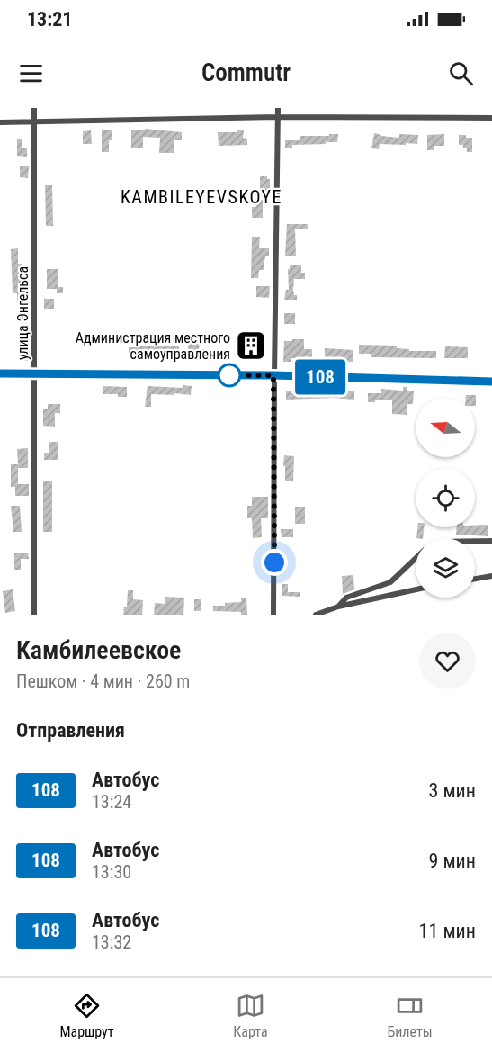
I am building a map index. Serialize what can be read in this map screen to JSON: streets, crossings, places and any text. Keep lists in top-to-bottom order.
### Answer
{
  "streets": {
    "street": ["улица Энгельса"]
  },
  "districts": ["KAMBILEYEVSKOYE"],
  "places": {
    "building": ["Администрация местного самоуправления"]
  },
  "lines": ["bus line 108"],
  "north": "left",
  "page": {
    "status": "13:21",
    "header": "Commutr",
    "on_map": "108",
    "heading": [
      ["Камбилеевское", "Пешком · 4 мин · 260 m"],
      "Отправления"
    ],
    "list": [
      {
        "mark": "108",
        "name": "Автобус",
        "note": "13:24",
        "value": "3 мин"
      },
      {
        "mark": "108",
        "name": "Автобус",
        "note": "13:30",
        "value": "9 мин"
      },
      {
        "mark": "108",
        "name": "Автобус",
        "note": "13:32",
        "value": "11 мин"
      }
    ],
    "tabs": ["Маршрут", "Карта", "Билеты"]
  }
}
